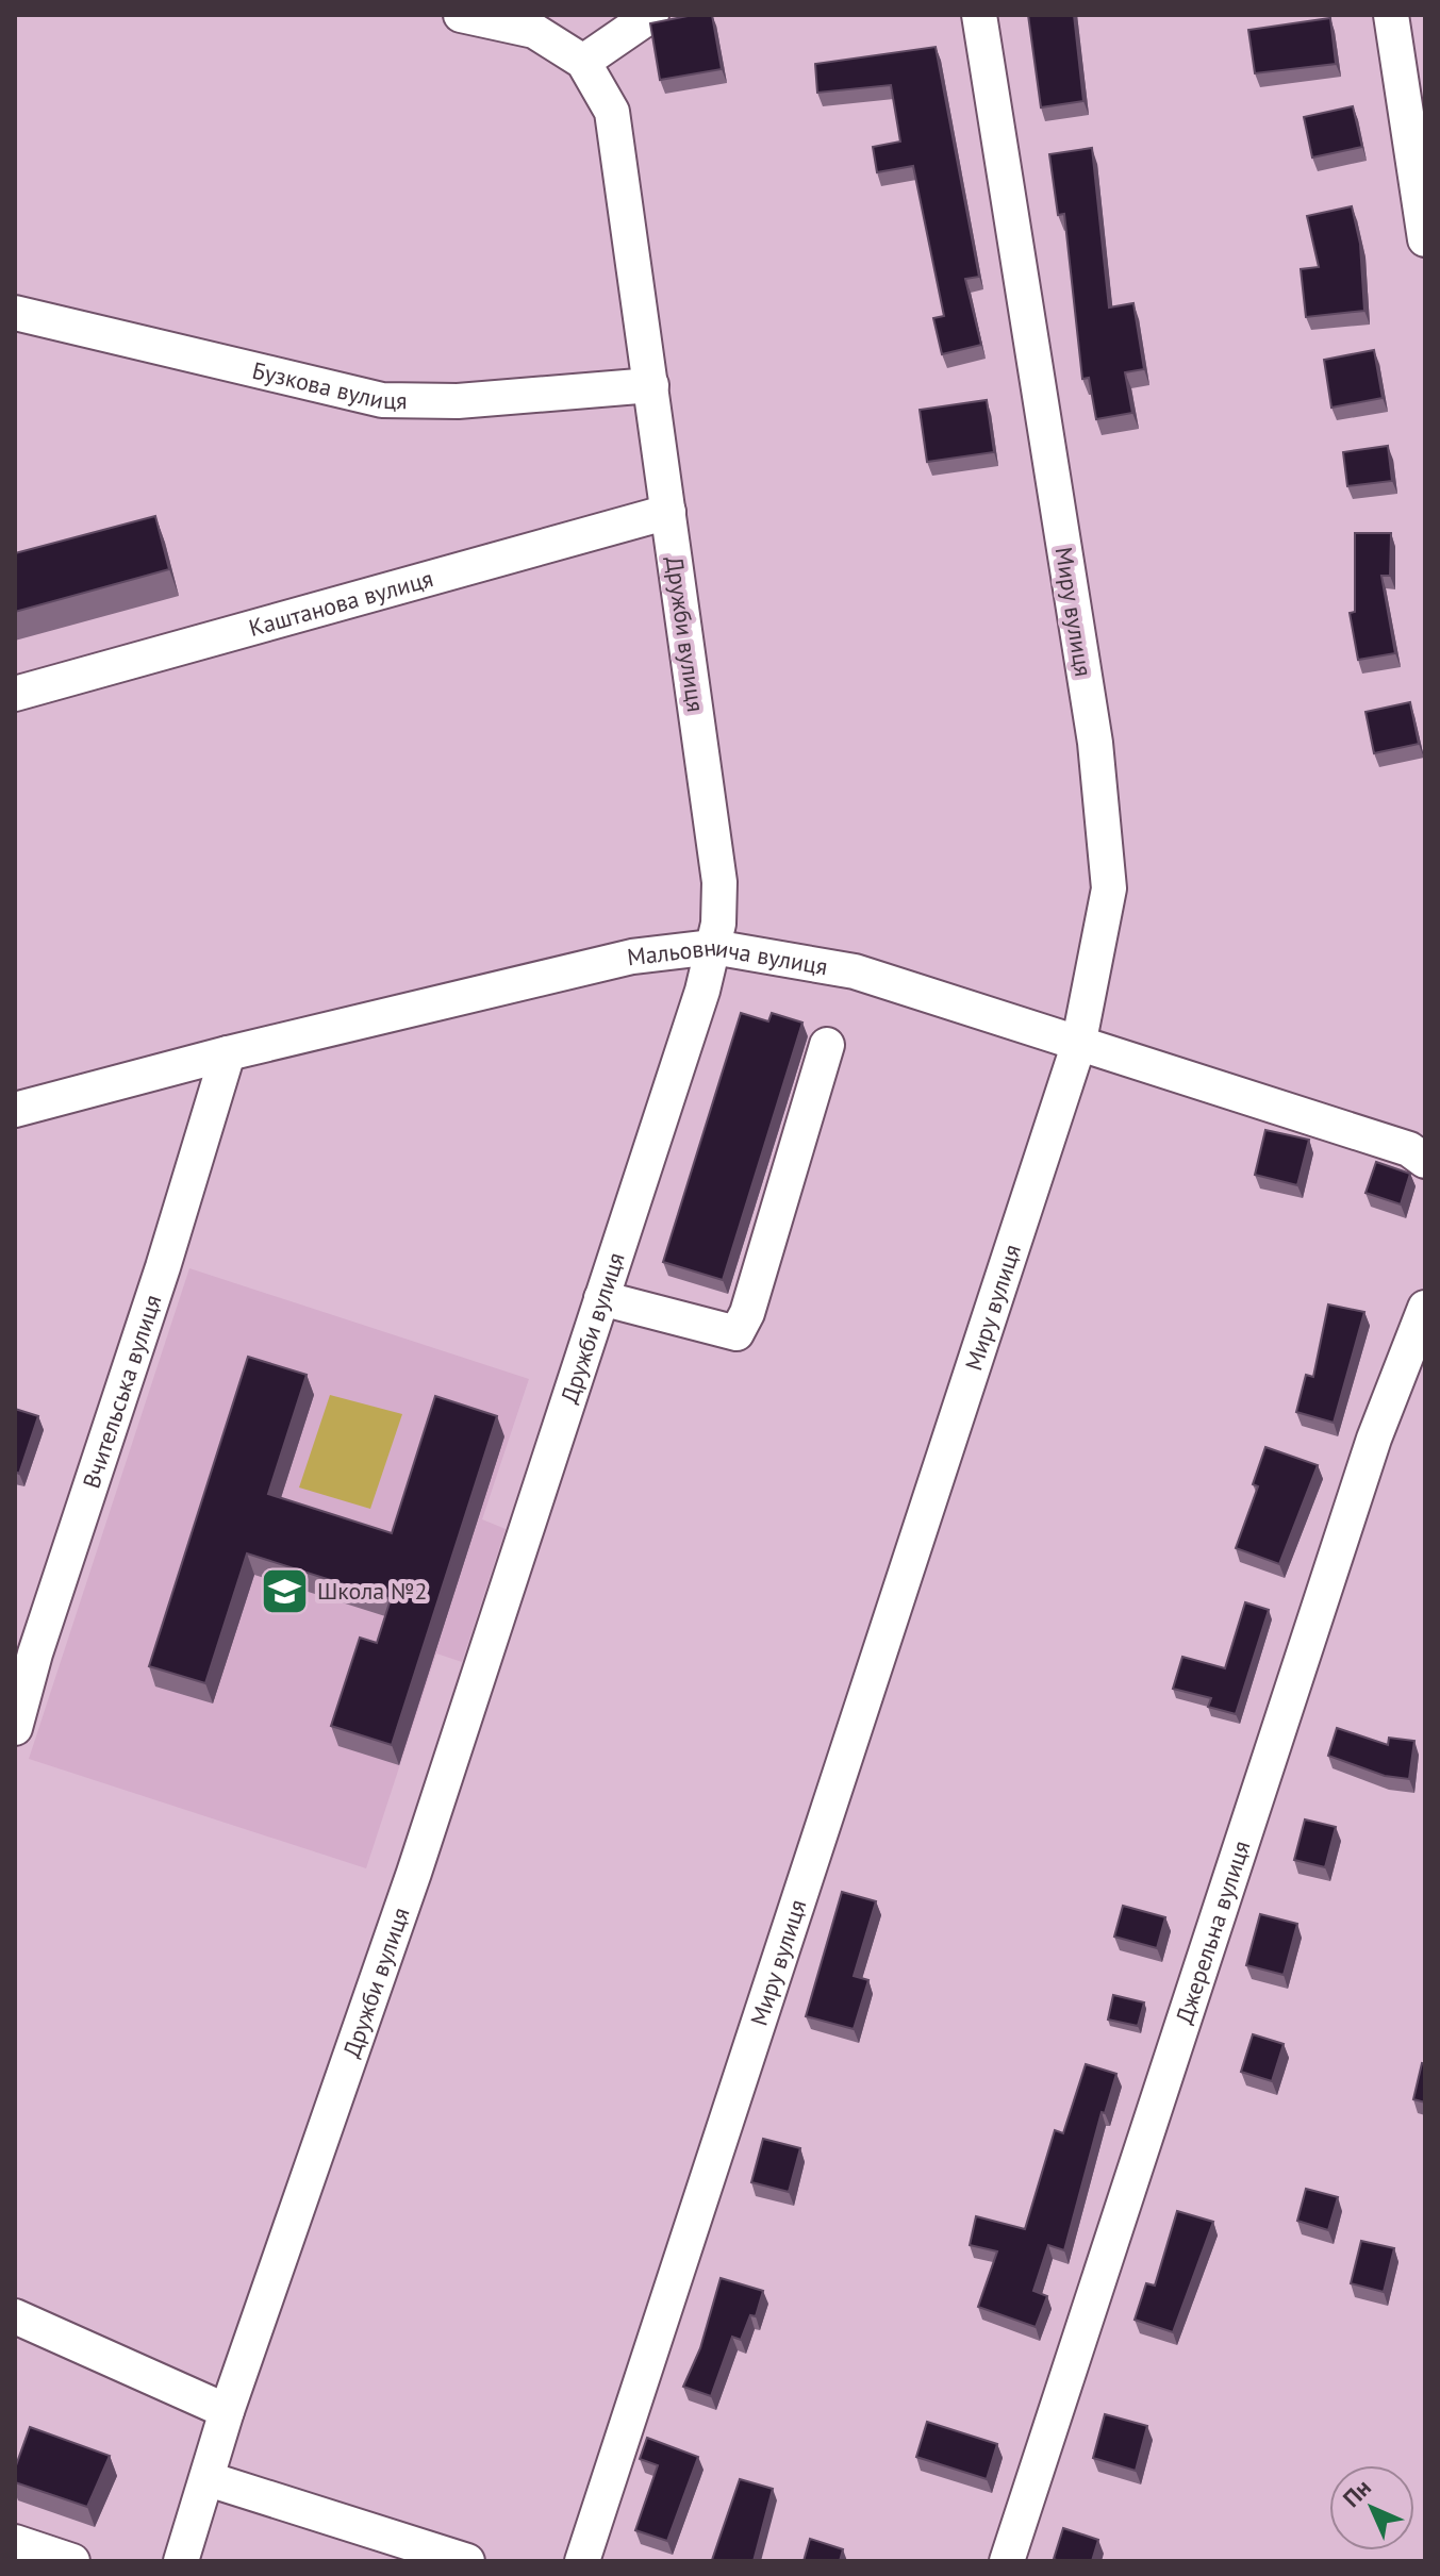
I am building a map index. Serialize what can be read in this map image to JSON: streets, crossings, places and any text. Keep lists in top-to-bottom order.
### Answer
{
  "streets": {
    "street": [
      "Бузкова вулиця",
      "Каштанова вулиця",
      "Миру вулиця",
      "Дружби вулиця",
      "Мальовнича вулиця",
      "Вчительська вулиця",
      "Джерельна вулиця"
    ]
  },
  "crossings": [
    ["Бузкова вулиця", "Дружби вулиця"],
    ["Каштанова вулиця", "Дружби вулиця"],
    ["Миру вулиця", "Мальовнича вулиця"],
    ["Дружби вулиця", "Мальовнича вулиця"],
    ["Мальовнича вулиця", "Вчительська вулиця"]
  ],
  "places": {
    "school or university": ["Школа №2"]
  },
  "north": "top left"
}
